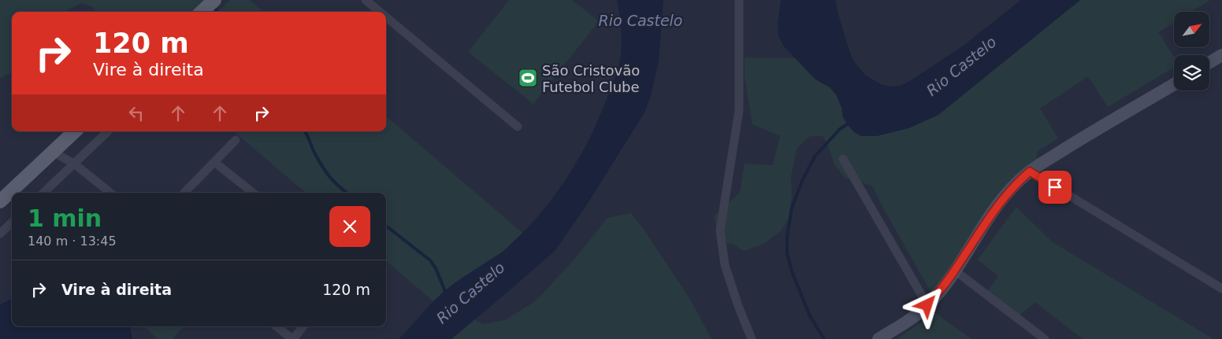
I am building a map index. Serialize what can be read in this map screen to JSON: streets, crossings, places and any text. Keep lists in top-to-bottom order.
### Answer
{
  "water": ["Rio Castelo"],
  "places": {
    "sports": ["São Cristovão Futebol Clube"]
  },
  "north": "top right",
  "page": {
    "turn": ["120 m", "Vire à direita"],
    "heading": ["1 min", "140 m · 13:45"],
    "list": [
      {
        "name": "Vire à direita",
        "value": "120 m"
      }
    ]
  }
}
